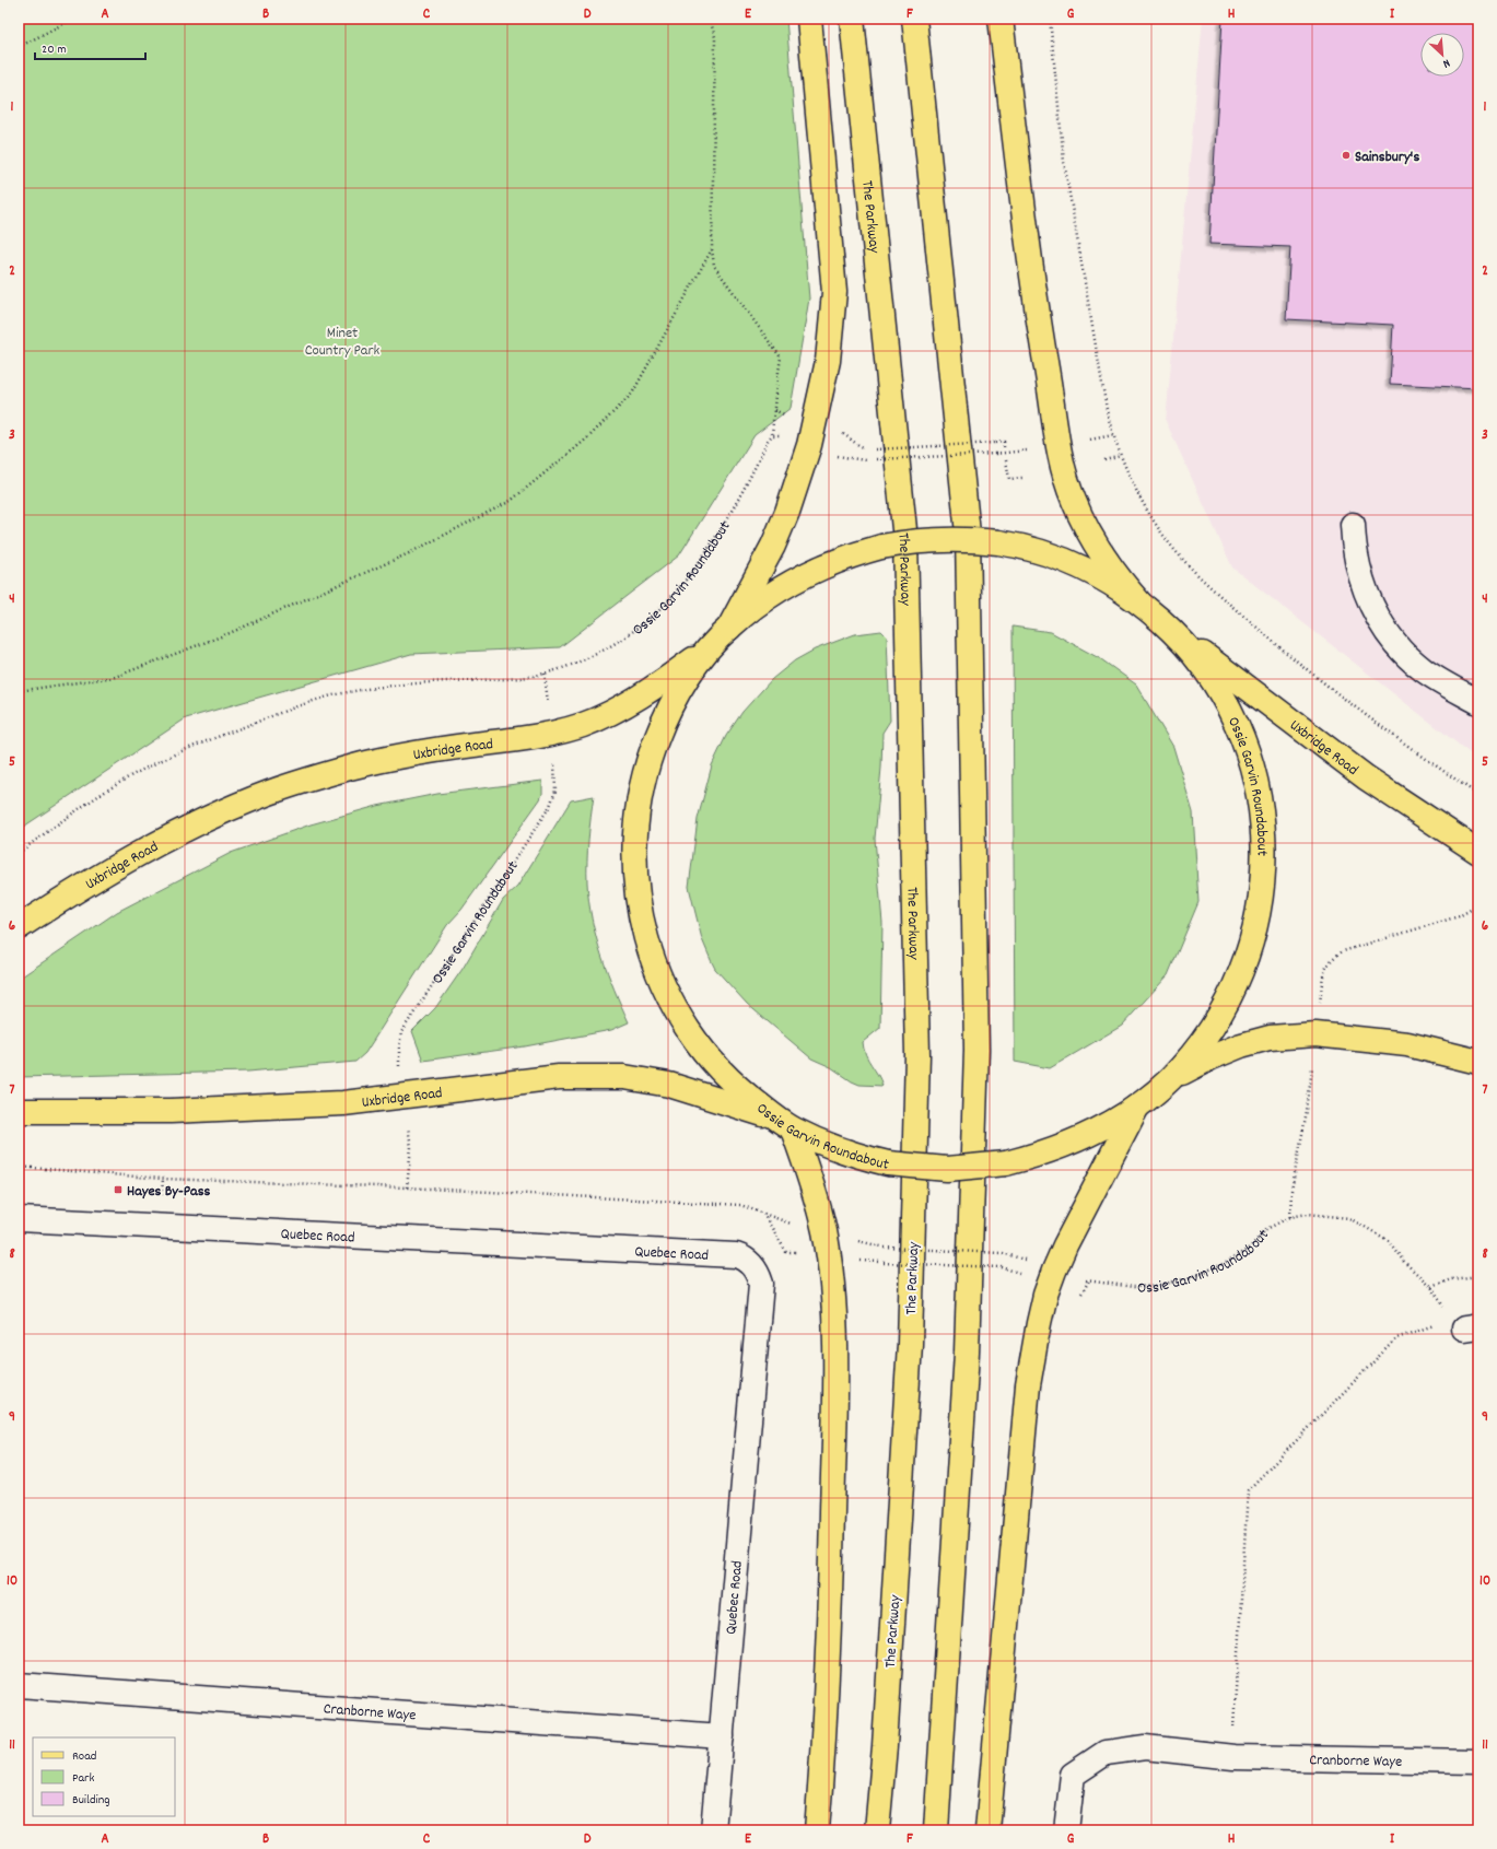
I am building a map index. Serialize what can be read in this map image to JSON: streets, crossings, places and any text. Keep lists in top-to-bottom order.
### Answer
{
  "streets": {
    "main road": ["The Parkway", "Ossie Garvin Roundabout", "Uxbridge Road"],
    "street": ["Quebec Road", "Cranborne Waye"]
  },
  "crossings": [
    ["Ossie Garvin Roundabout", "Uxbridge Road"],
    ["Quebec Road", "Cranborne Waye"]
  ],
  "parks": ["Minet Country Park"],
  "places": {
    "other": ["Sainsbury's"],
    "transit": ["Hayes By-Pass"]
  },
  "legend": ["Road", "Park", "Building"],
  "scale_bar": "20 m",
  "north": "bottom right",
  "grid": {
    "columns": [
      "A",
      "B",
      "C",
      "D",
      "E",
      "F",
      "G",
      "H",
      "I"
    ],
    "rows": [
      "1",
      "2",
      "3",
      "4",
      "5",
      "6",
      "7",
      "8",
      "9",
      "10",
      "11"
    ]
  }
}
